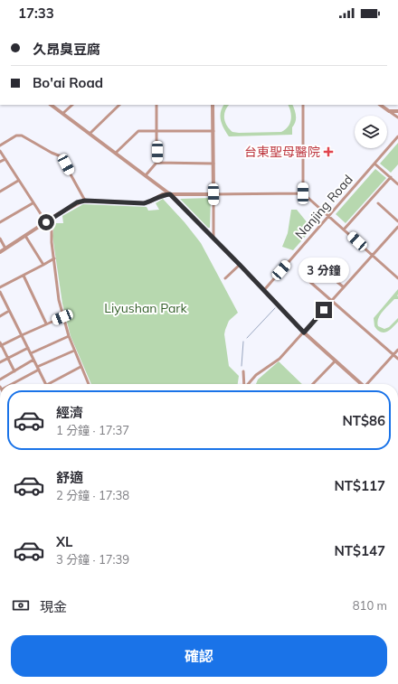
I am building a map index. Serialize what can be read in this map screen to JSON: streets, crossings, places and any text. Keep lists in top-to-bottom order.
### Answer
{
  "streets": {
    "street": ["Nanjing Road"]
  },
  "parks": ["Liyushan Park"],
  "places": {
    "health": ["台東聖母醫院"]
  },
  "page": {
    "status": "17:33",
    "banner": ["久昂臭豆腐", "Bo'ai Road"],
    "bubble": "3 分鐘",
    "list": [
      {
        "name": "經濟",
        "note": "1 分鐘 · 17:37",
        "value": "NT$86"
      },
      {
        "name": "舒適",
        "note": "2 分鐘 · 17:38",
        "value": "NT$117"
      },
      {
        "name": "XL",
        "note": "3 分鐘 · 17:39",
        "value": "NT$147"
      }
    ],
    "pay": ["現金", "810 m"],
    "buttons": "確認"
  }
}
